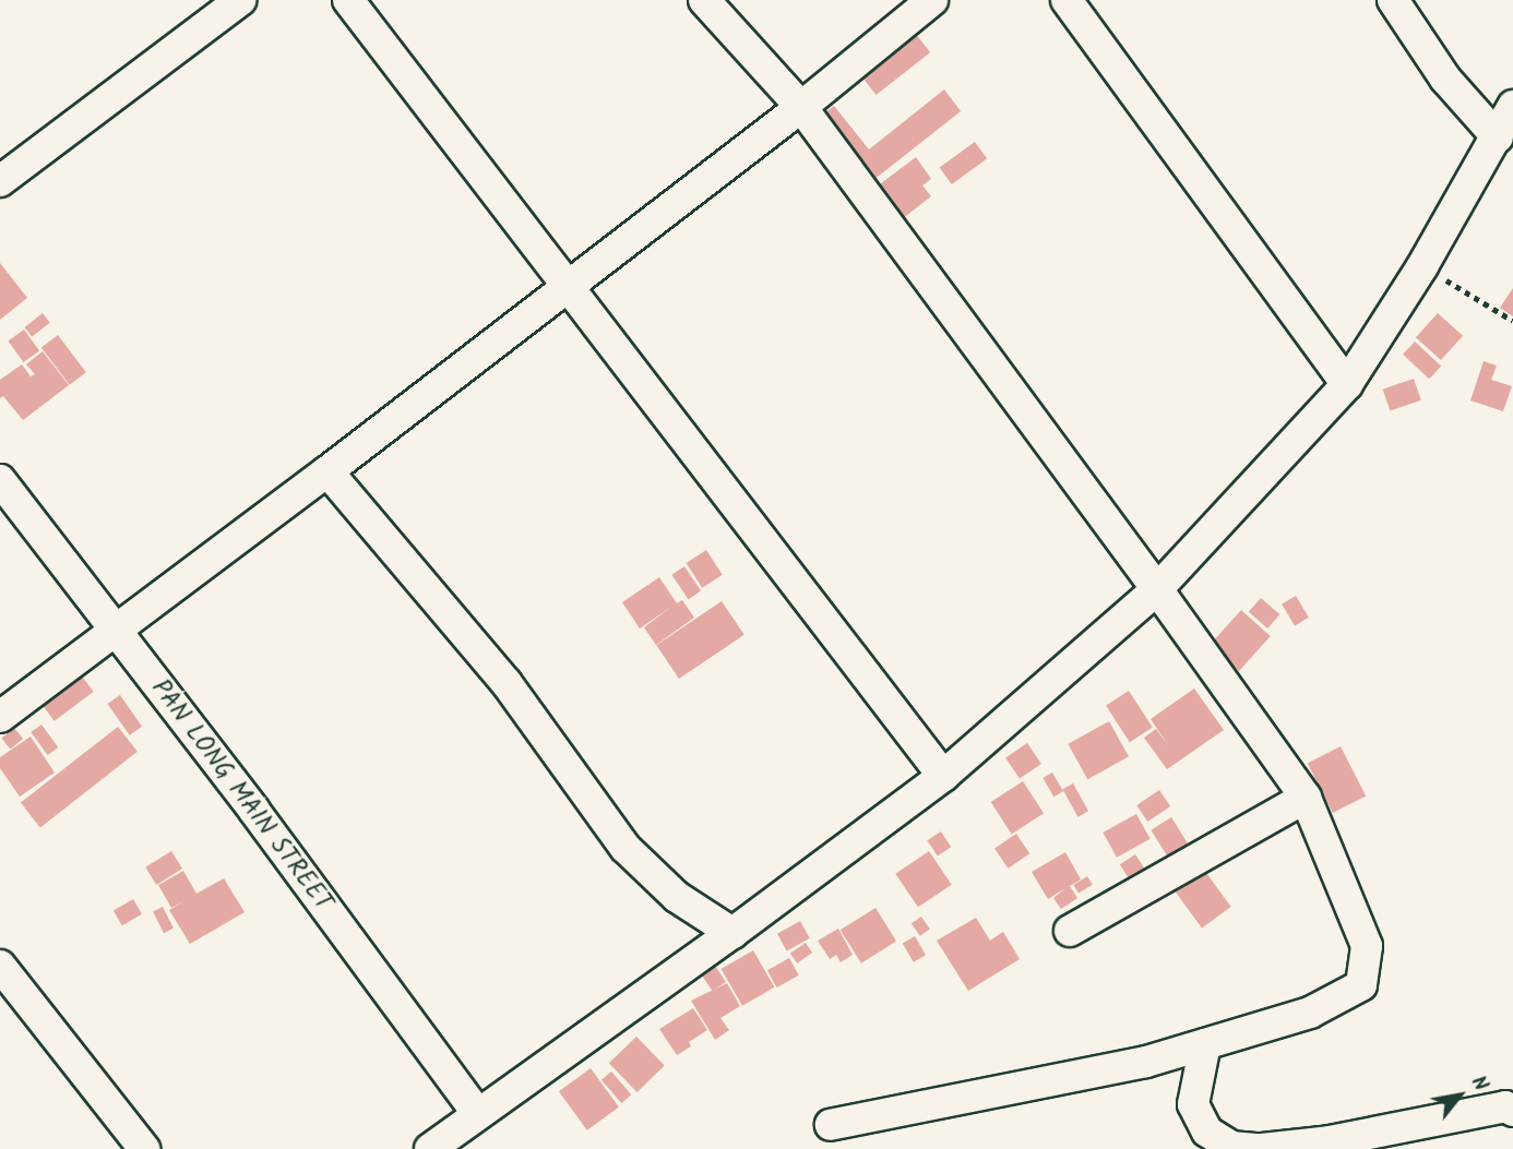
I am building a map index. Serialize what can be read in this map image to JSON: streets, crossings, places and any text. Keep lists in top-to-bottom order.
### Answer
{
  "streets": {
    "street": ["PAN LONG MAIN STREET"]
  },
  "north": "top right"
}
